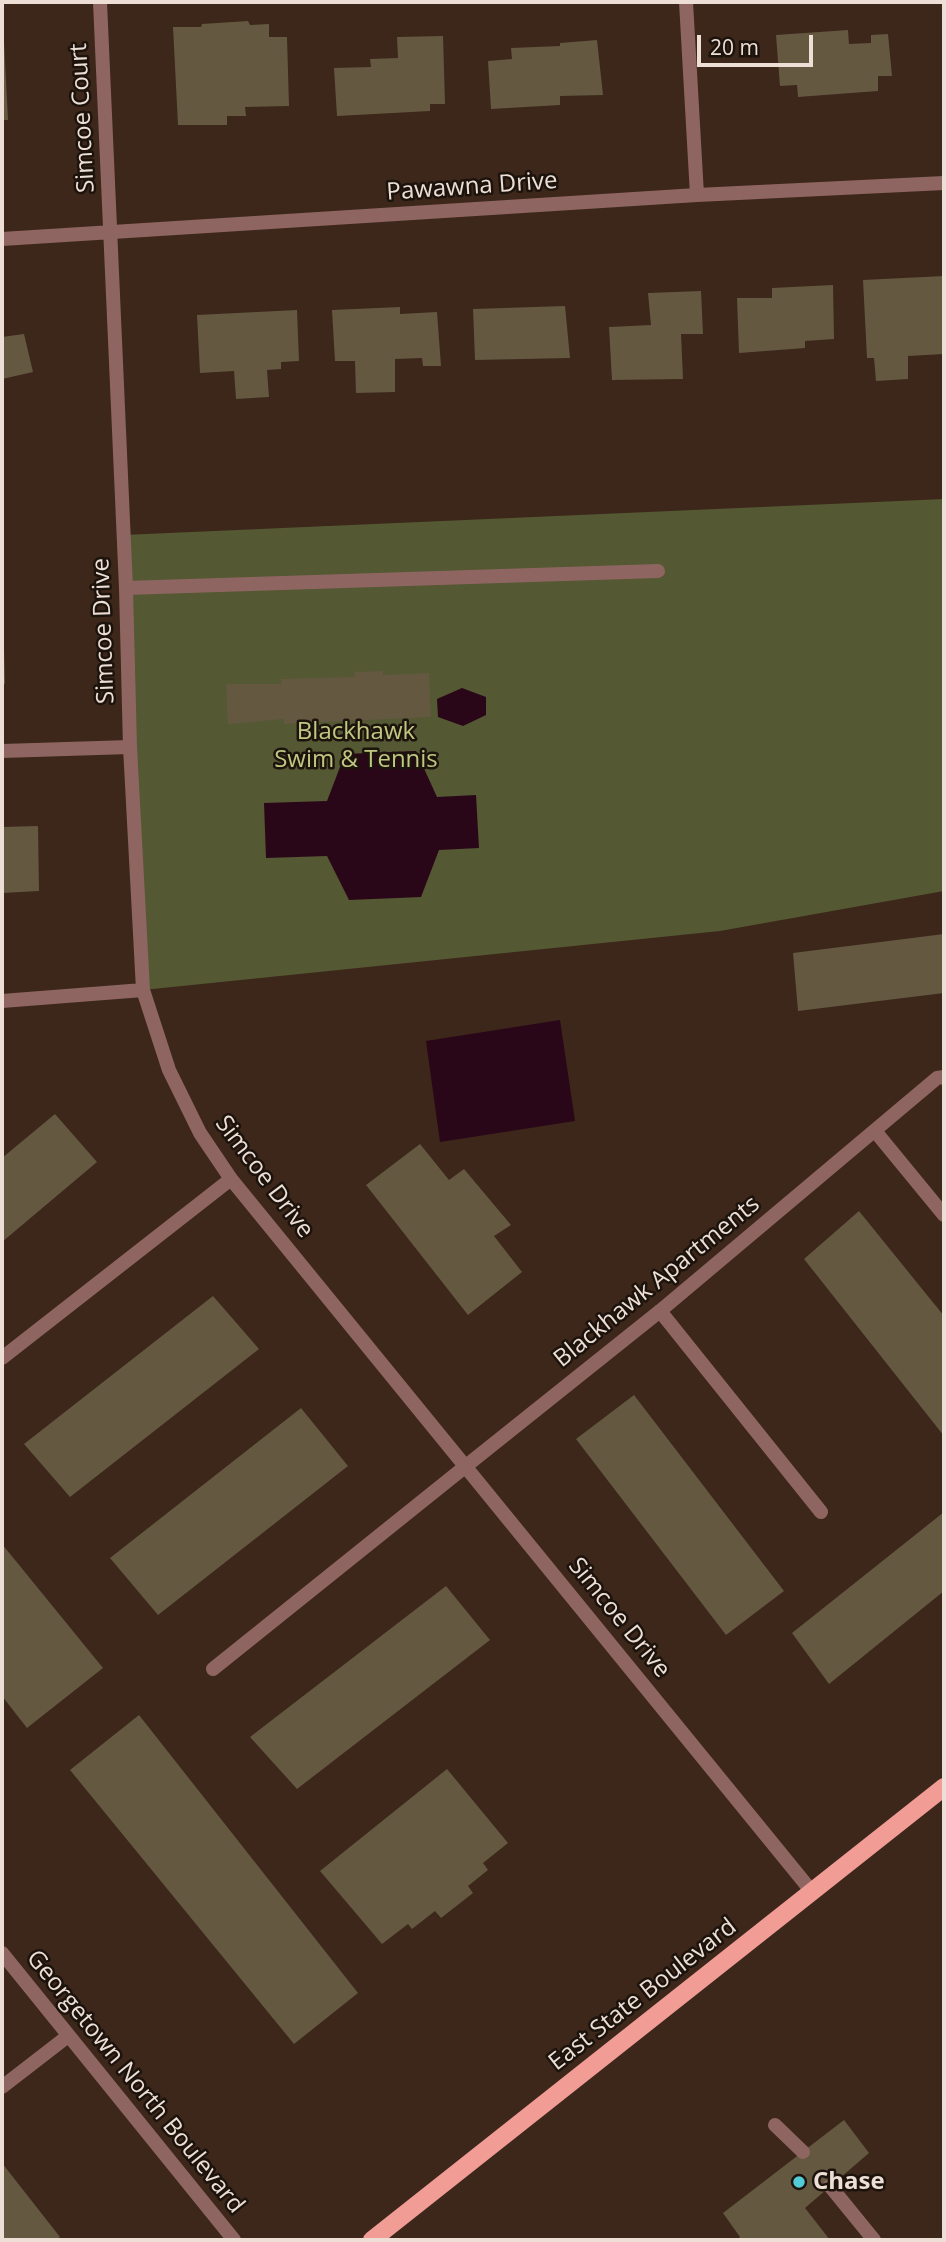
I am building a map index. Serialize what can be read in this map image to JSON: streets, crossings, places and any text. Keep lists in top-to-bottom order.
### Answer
{
  "streets": {
    "main road": ["East State Boulevard"],
    "street": [
      "Simcoe Court",
      "Pawawna Drive",
      "Simcoe Drive",
      "Blackhawk Apartments",
      "Georgetown North Boulevard"
    ]
  },
  "crossings": [
    ["Simcoe Court", "Pawawna Drive"],
    ["Simcoe Court", "Simcoe Drive"],
    ["Pawawna Drive", "Simcoe Drive"],
    ["Simcoe Drive", "Blackhawk Apartments"],
    ["Simcoe Drive", "East State Boulevard"]
  ],
  "parks": ["Blackhawk Swim & Tennis"],
  "places": ["Chase"],
  "scale_bar": "20 m"
}
